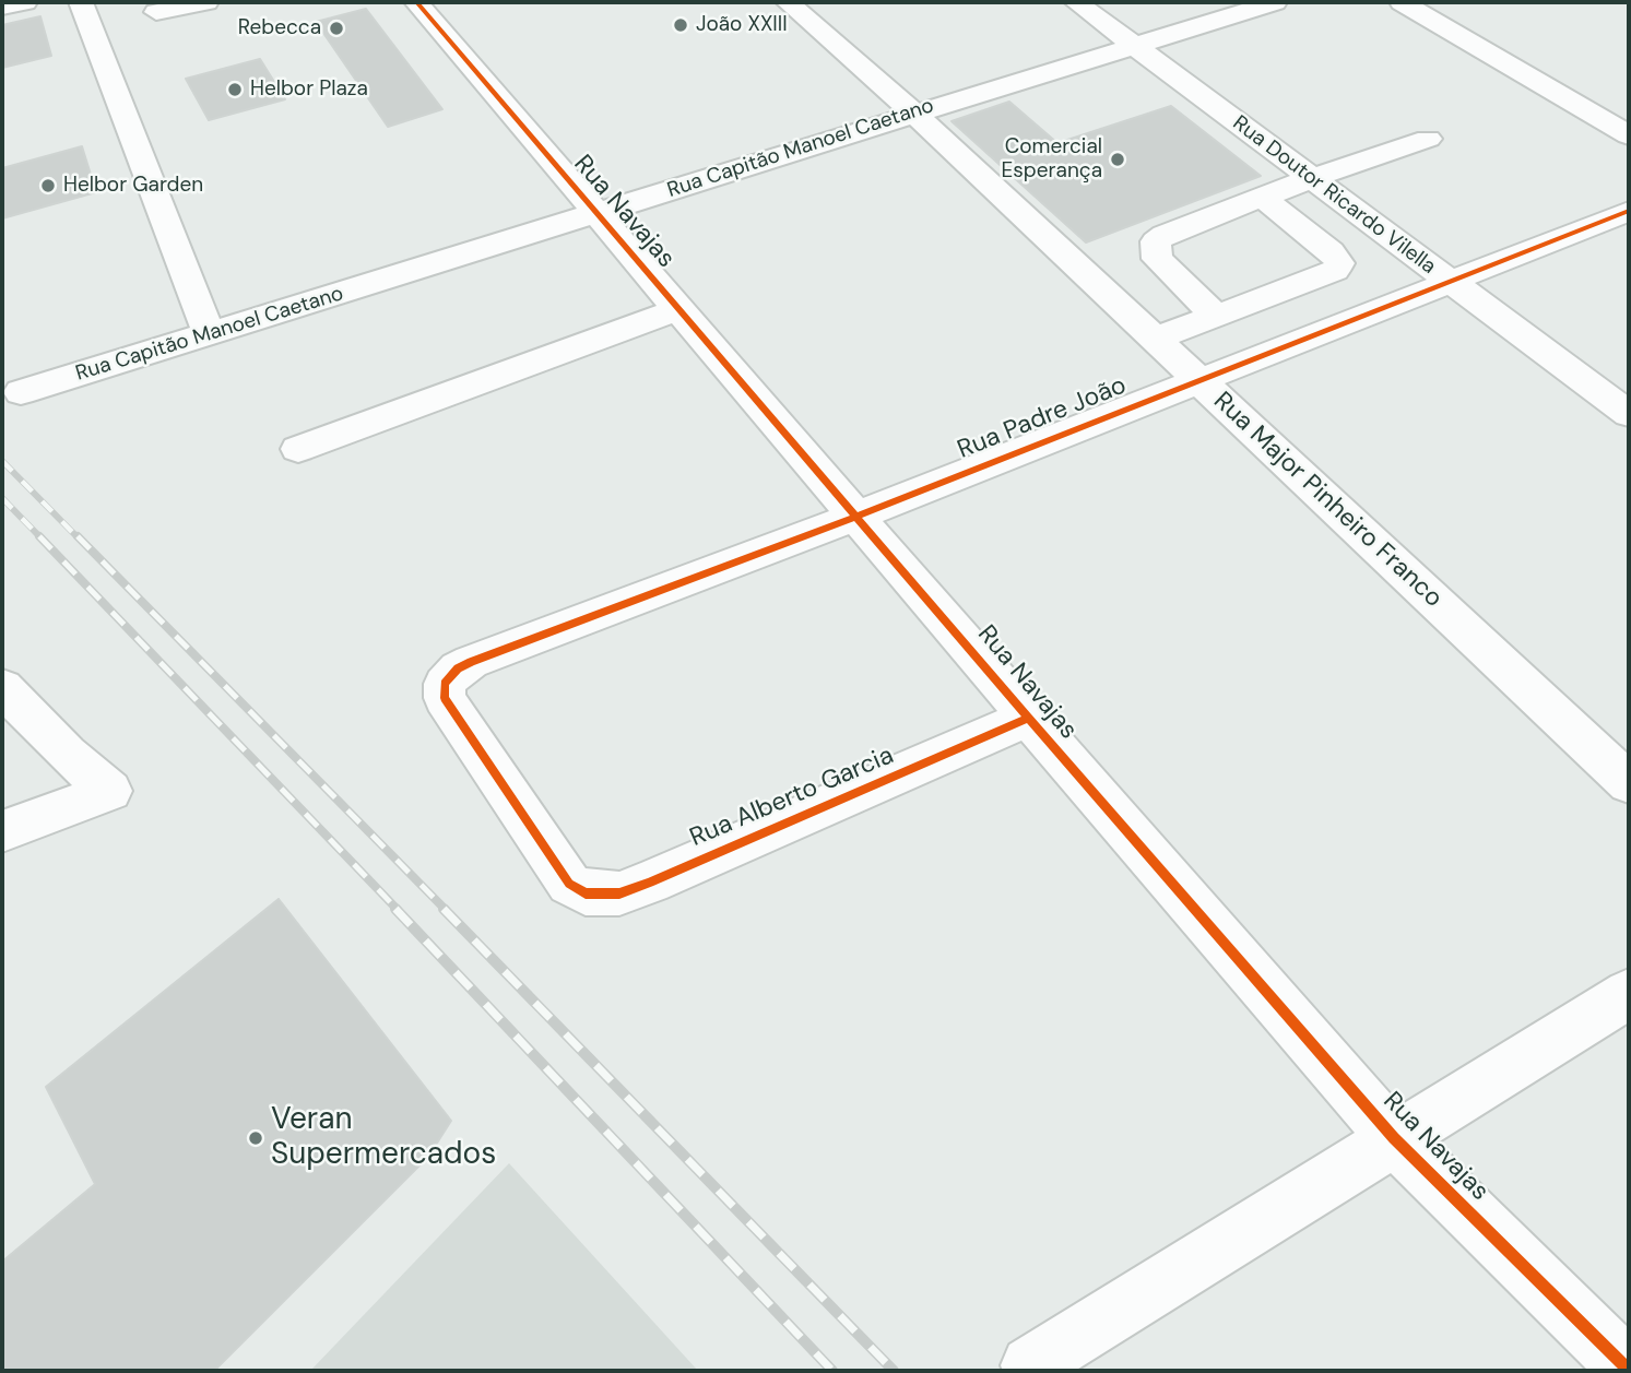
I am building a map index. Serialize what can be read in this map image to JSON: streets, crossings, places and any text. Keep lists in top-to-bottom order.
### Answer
{
  "streets": {
    "street": [
      "Rua Capitão Manoel Caetano",
      "Rua Doutor Ricardo Vilella",
      "Rua Navajas",
      "Rua Padre João",
      "Rua Major Pinheiro Franco",
      "Rua Alberto Garcia"
    ]
  },
  "crossings": [
    ["Rua Capitão Manoel Caetano", "Rua Doutor Ricardo Vilella"],
    ["Rua Capitão Manoel Caetano", "Rua Navajas"],
    ["Rua Capitão Manoel Caetano", "Rua Major Pinheiro Franco"],
    ["Rua Doutor Ricardo Vilella", "Rua Padre João"],
    ["Rua Navajas", "Rua Padre João"],
    ["Rua Navajas", "Rua Alberto Garcia"],
    ["Rua Padre João", "Rua Major Pinheiro Franco"],
    ["Rua Padre João", "Rua Alberto Garcia"]
  ],
  "places": [
    "João XXIII",
    "Rebecca",
    "Helbor Plaza",
    "Comercial Esperança",
    "Helbor Garden",
    "Veran Supermercados"
  ]
}
